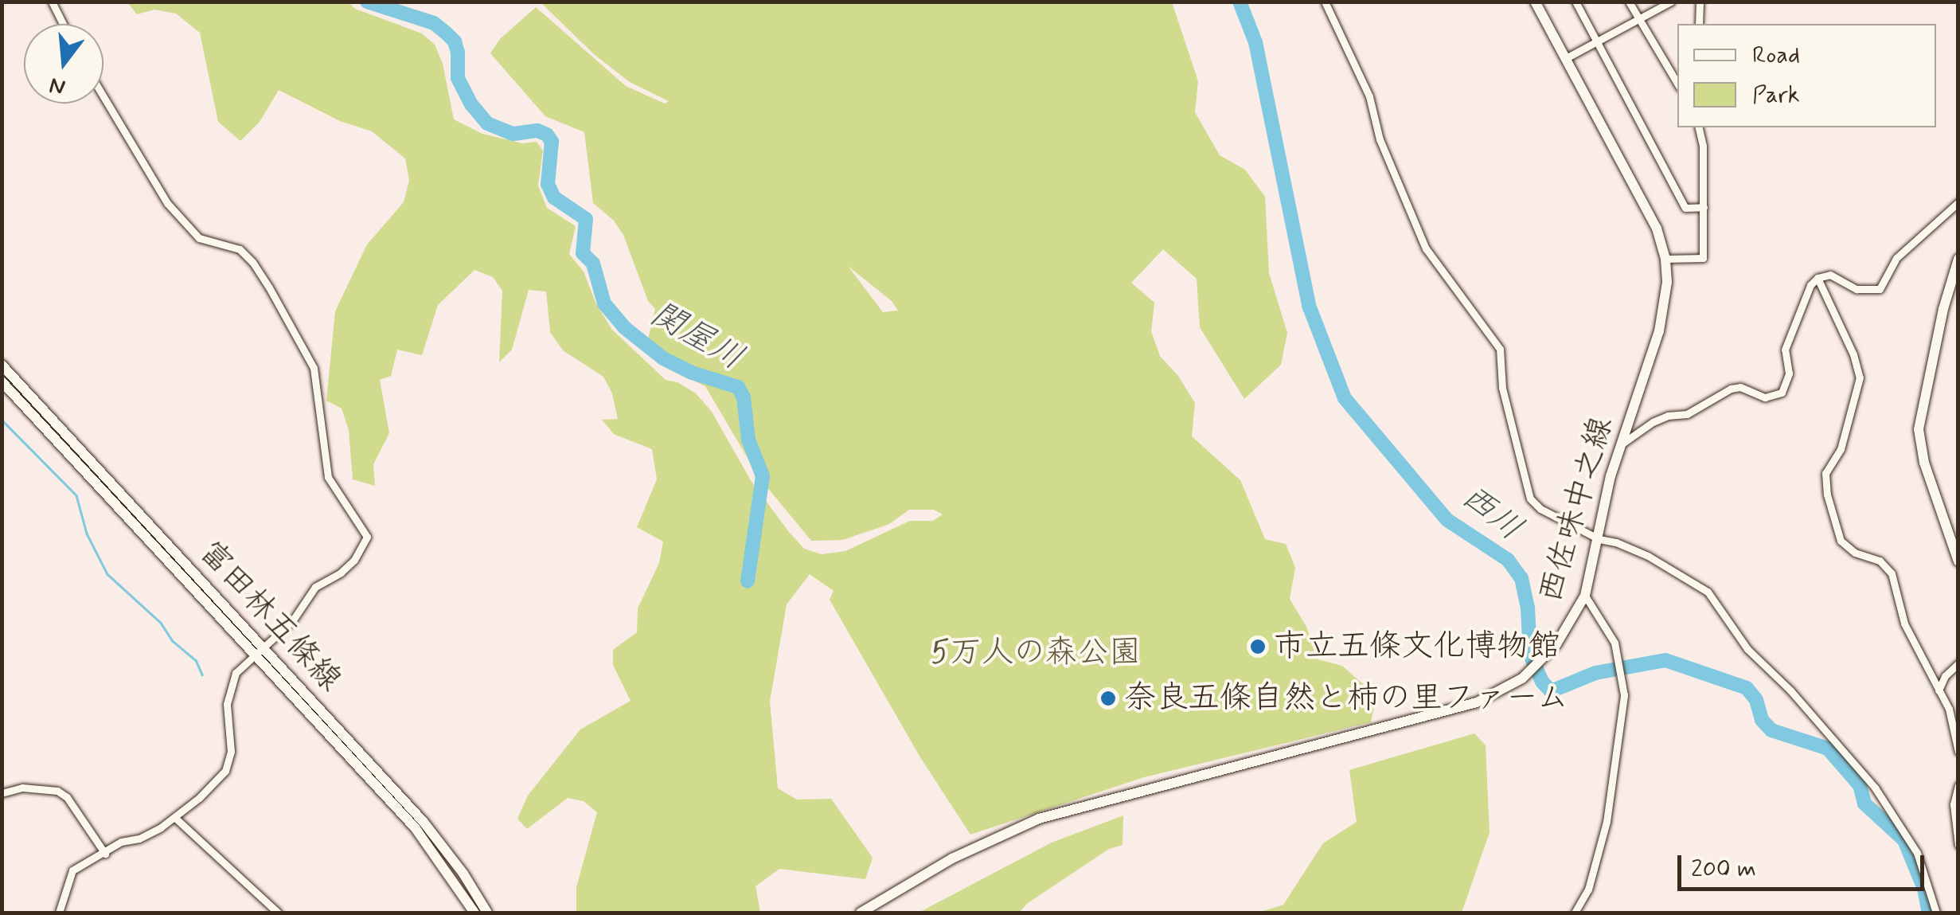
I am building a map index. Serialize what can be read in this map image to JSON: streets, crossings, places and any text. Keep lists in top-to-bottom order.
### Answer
{
  "streets": {
    "main road": ["西佐味中之線", "富田林五條線"]
  },
  "water": ["関屋川", "西川"],
  "parks": ["5万人の森公園"],
  "places": ["市立五條文化博物館", "奈良五條自然と柿の里ファーム"],
  "legend": ["Road", "Park"],
  "scale_bar": "200 m",
  "north": "bottom"
}
